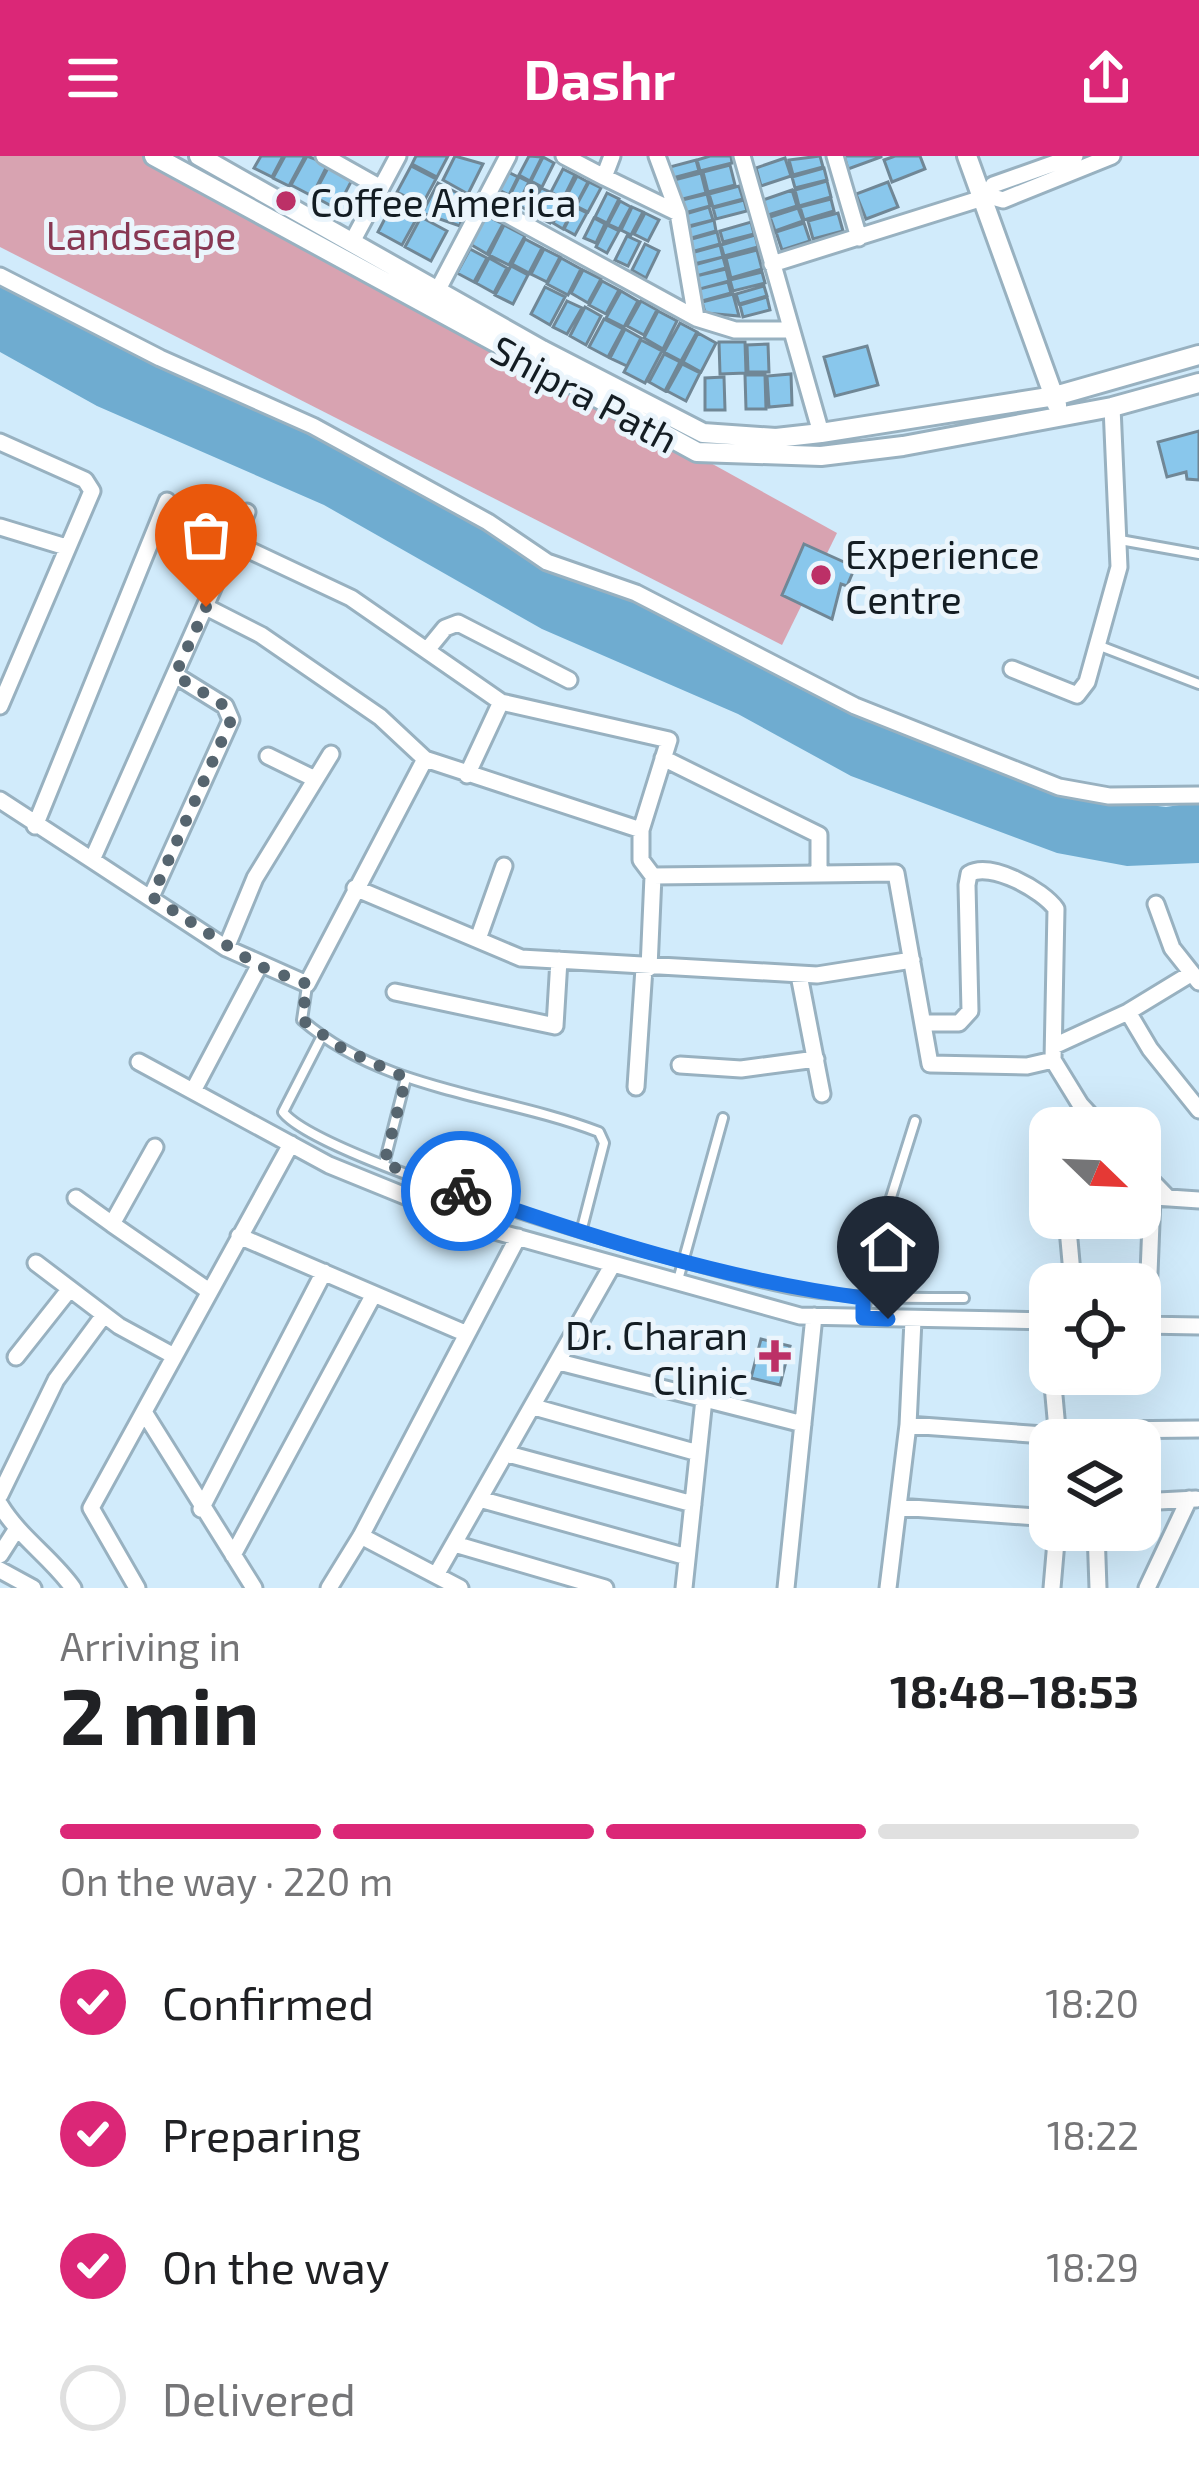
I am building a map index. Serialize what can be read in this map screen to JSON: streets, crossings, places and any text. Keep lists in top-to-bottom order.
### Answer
{
  "streets": {
    "street": ["Shipra Path"]
  },
  "parks": ["Landscape"],
  "places": {
    "other": ["Coffee America", "Experience Centre"],
    "health": ["Dr. Charan Clinic"]
  },
  "north": "bottom right",
  "page": {
    "header": "Dashr",
    "heading": ["2 min", "Arriving in", "18:48–18:53"],
    "bar": "On the way · 220 m",
    "list": [
      ["Confirmed", "18:20"],
      ["Preparing", "18:22"],
      ["On the way", "18:29"],
      "Delivered"
    ]
  }
}
